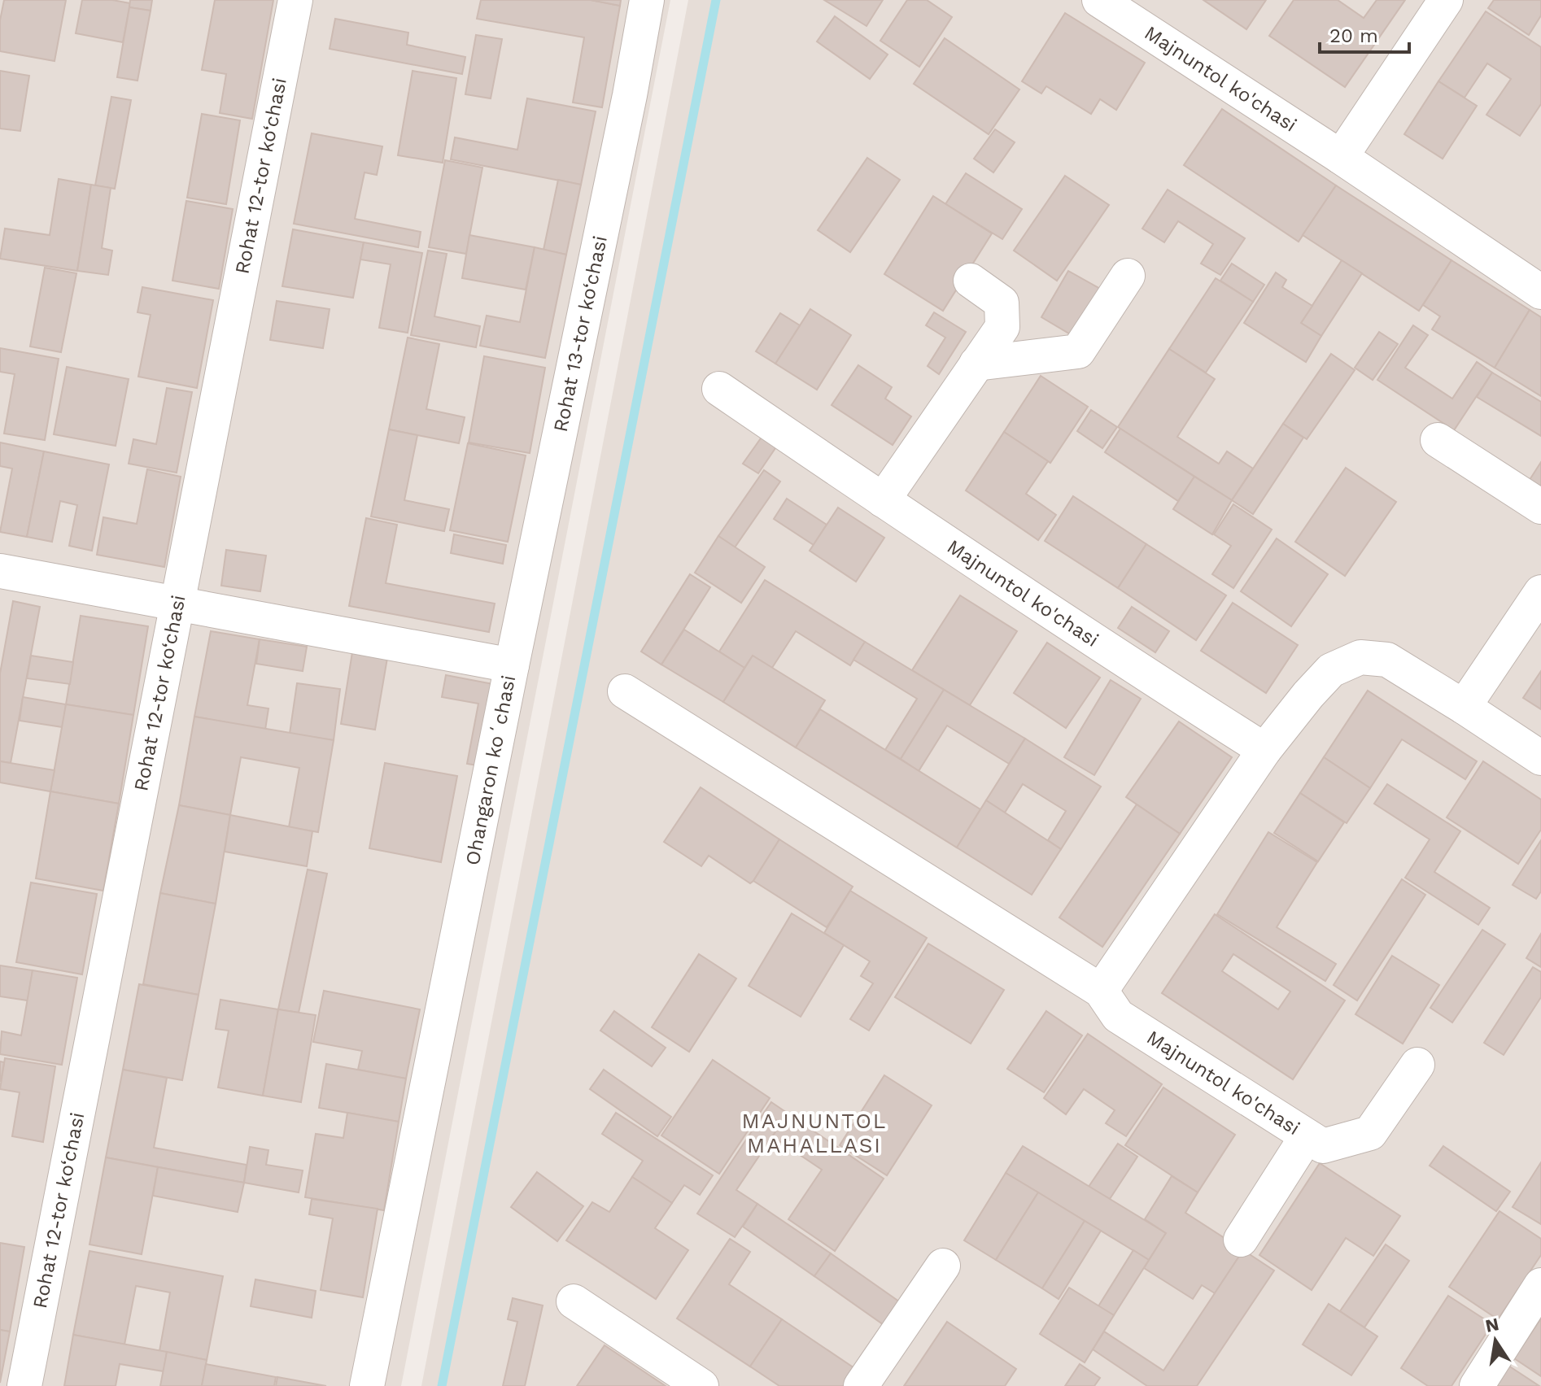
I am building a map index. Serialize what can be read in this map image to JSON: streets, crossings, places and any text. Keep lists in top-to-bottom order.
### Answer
{
  "streets": {
    "street": [
      "Majnuntol ko'chasi",
      "Rohat 12-tor ko‘chasi",
      "Rohat 13-tor ko‘chasi",
      "Ohangaron koʻchasi"
    ]
  },
  "crossings": [
    ["Rohat 12-tor ko‘chasi", "Ohangaron koʻchasi"],
    ["Rohat 13-tor ko‘chasi", "Ohangaron koʻchasi"]
  ],
  "districts": ["MAJNUNTOL MAHALLASI"],
  "scale_bar": "20 m",
  "north": "top"
}
